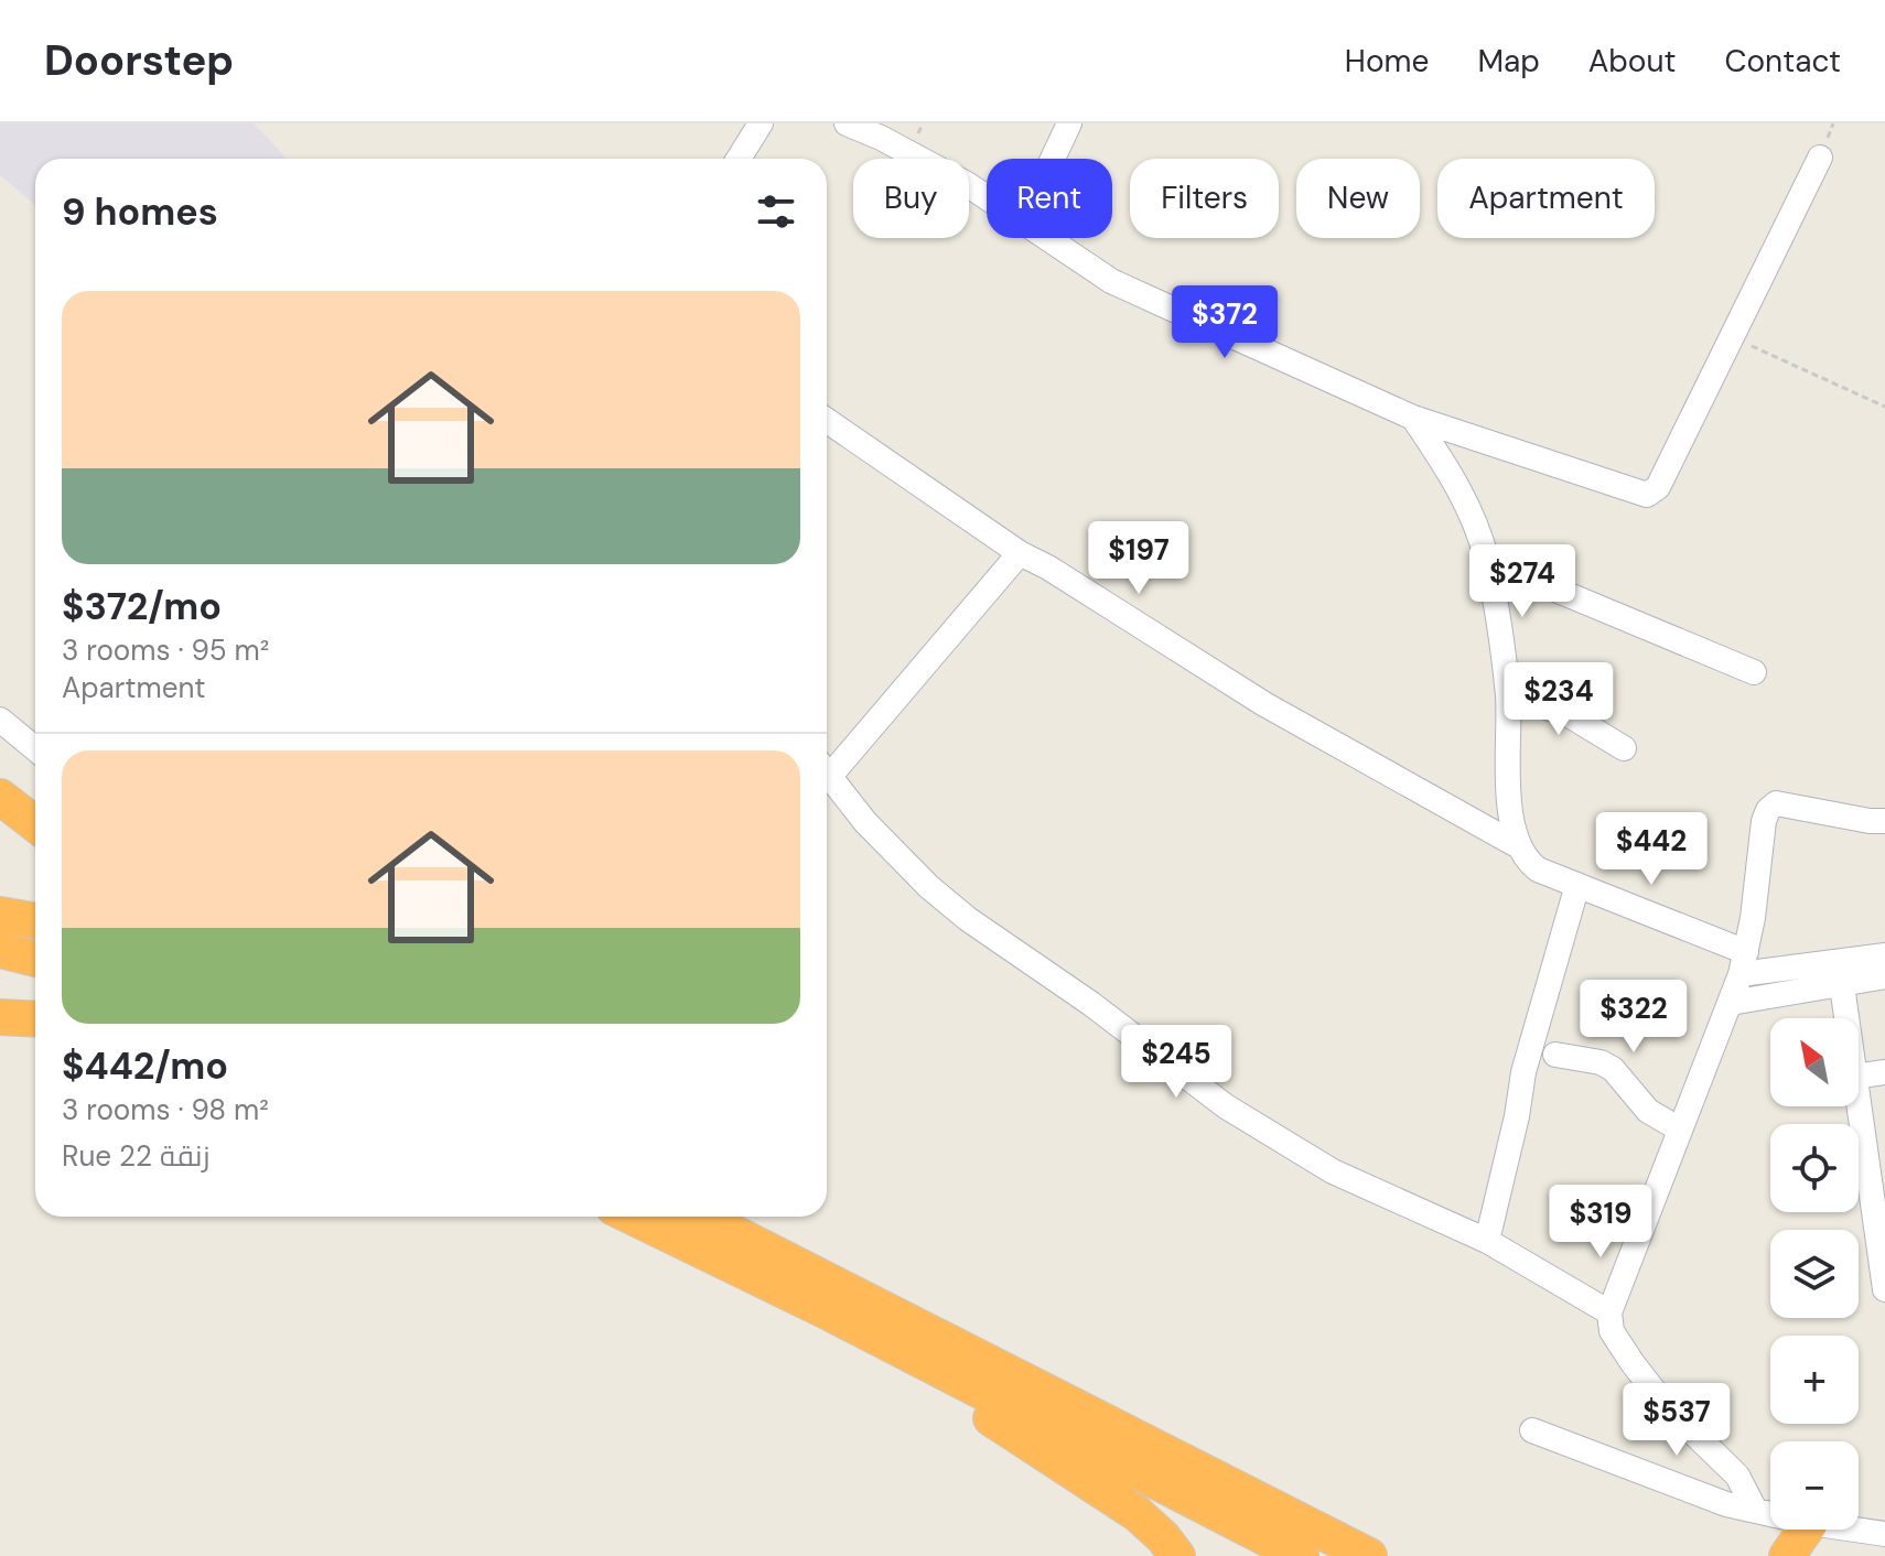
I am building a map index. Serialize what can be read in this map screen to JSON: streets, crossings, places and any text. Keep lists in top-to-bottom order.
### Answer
{
  "north": "top left",
  "page": {
    "header": "Doorstep",
    "nav": [
      "Home",
      "Map",
      "About",
      "Contact"
    ],
    "chip": [
      "Buy",
      "Rent",
      "Filters",
      "New",
      "Apartment"
    ],
    "heading": "9 homes",
    "list": [
      {
        "name": "$372/mo",
        "note": "3 rooms · 95 m² · Apartment"
      },
      {
        "name": "$442/mo",
        "note": "3 rooms · 98 m² · Rue 22 زنقة"
      }
    ],
    "price": [
      "$372",
      "$197",
      "$274",
      "$234",
      "$442",
      "$322",
      "$245",
      "$319",
      "$537"
    ],
    "map_buttons": ["+", "−"]
  }
}
